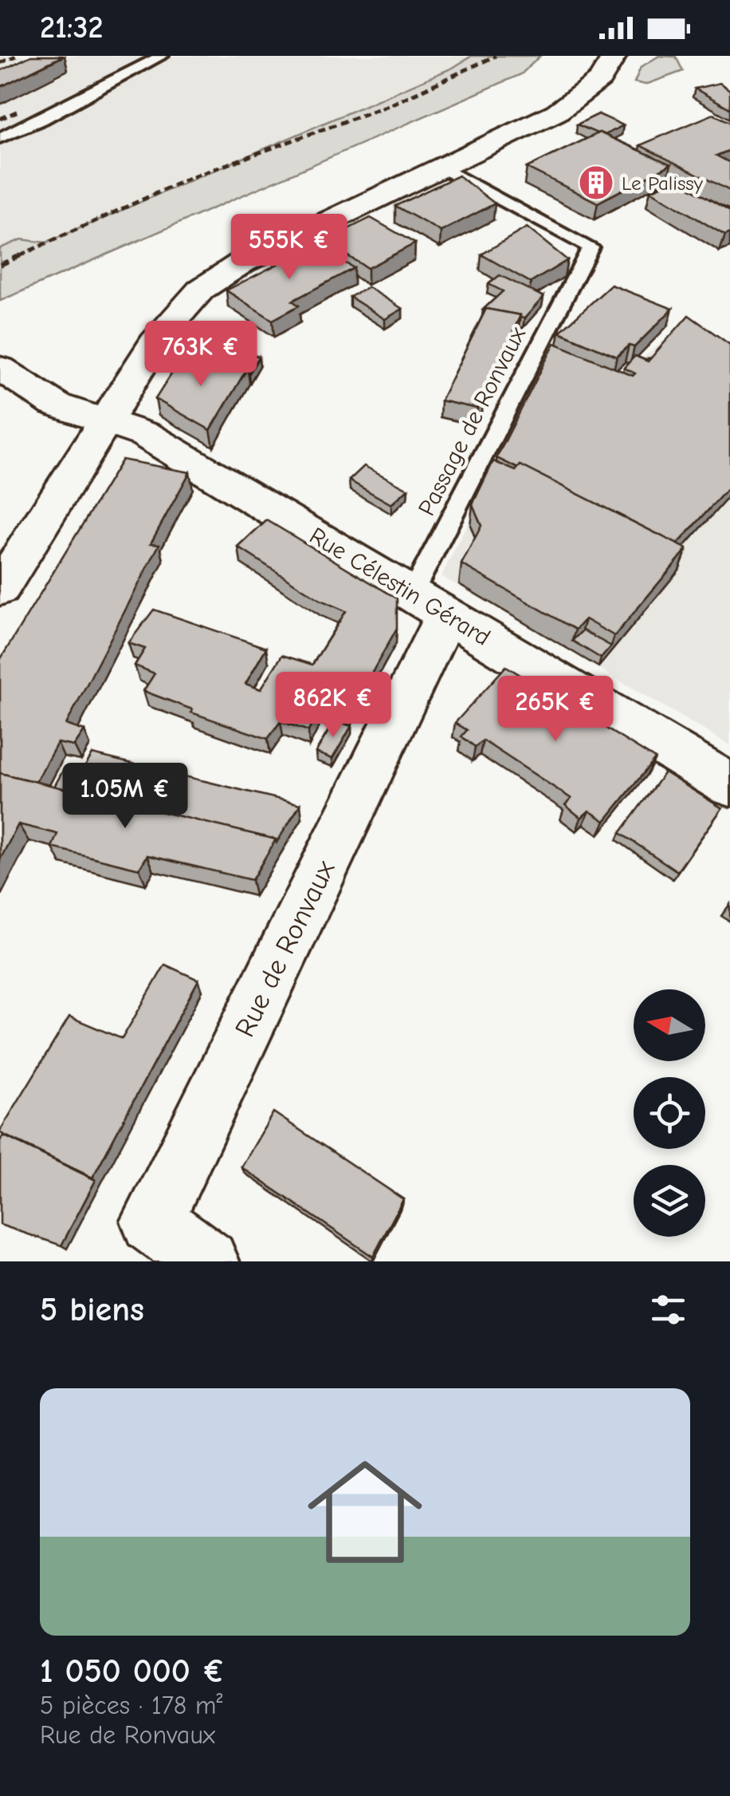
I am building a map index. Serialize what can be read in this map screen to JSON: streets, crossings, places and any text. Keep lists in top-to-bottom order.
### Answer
{
  "streets": {
    "main road": ["Rue Célestin Gérard", "Rue de Ronvaux"],
    "lane": ["Passage de Ronvaux"]
  },
  "crossings": [
    ["Passage de Ronvaux", "Rue Célestin Gérard"],
    ["Passage de Ronvaux", "Rue de Ronvaux"],
    ["Rue Célestin Gérard", "Rue de Ronvaux"]
  ],
  "places": {
    "building": ["Le Palissy"]
  },
  "north": "left",
  "page": {
    "status": "21:32",
    "price": [
      "555K €",
      "763K €",
      "862K €",
      "265K €",
      "1.05M €"
    ],
    "heading": "5 biens",
    "list": [
      {
        "name": "1 050 000 €",
        "note": "5 pièces · 178 m² · Rue de Ronvaux"
      }
    ]
  }
}
